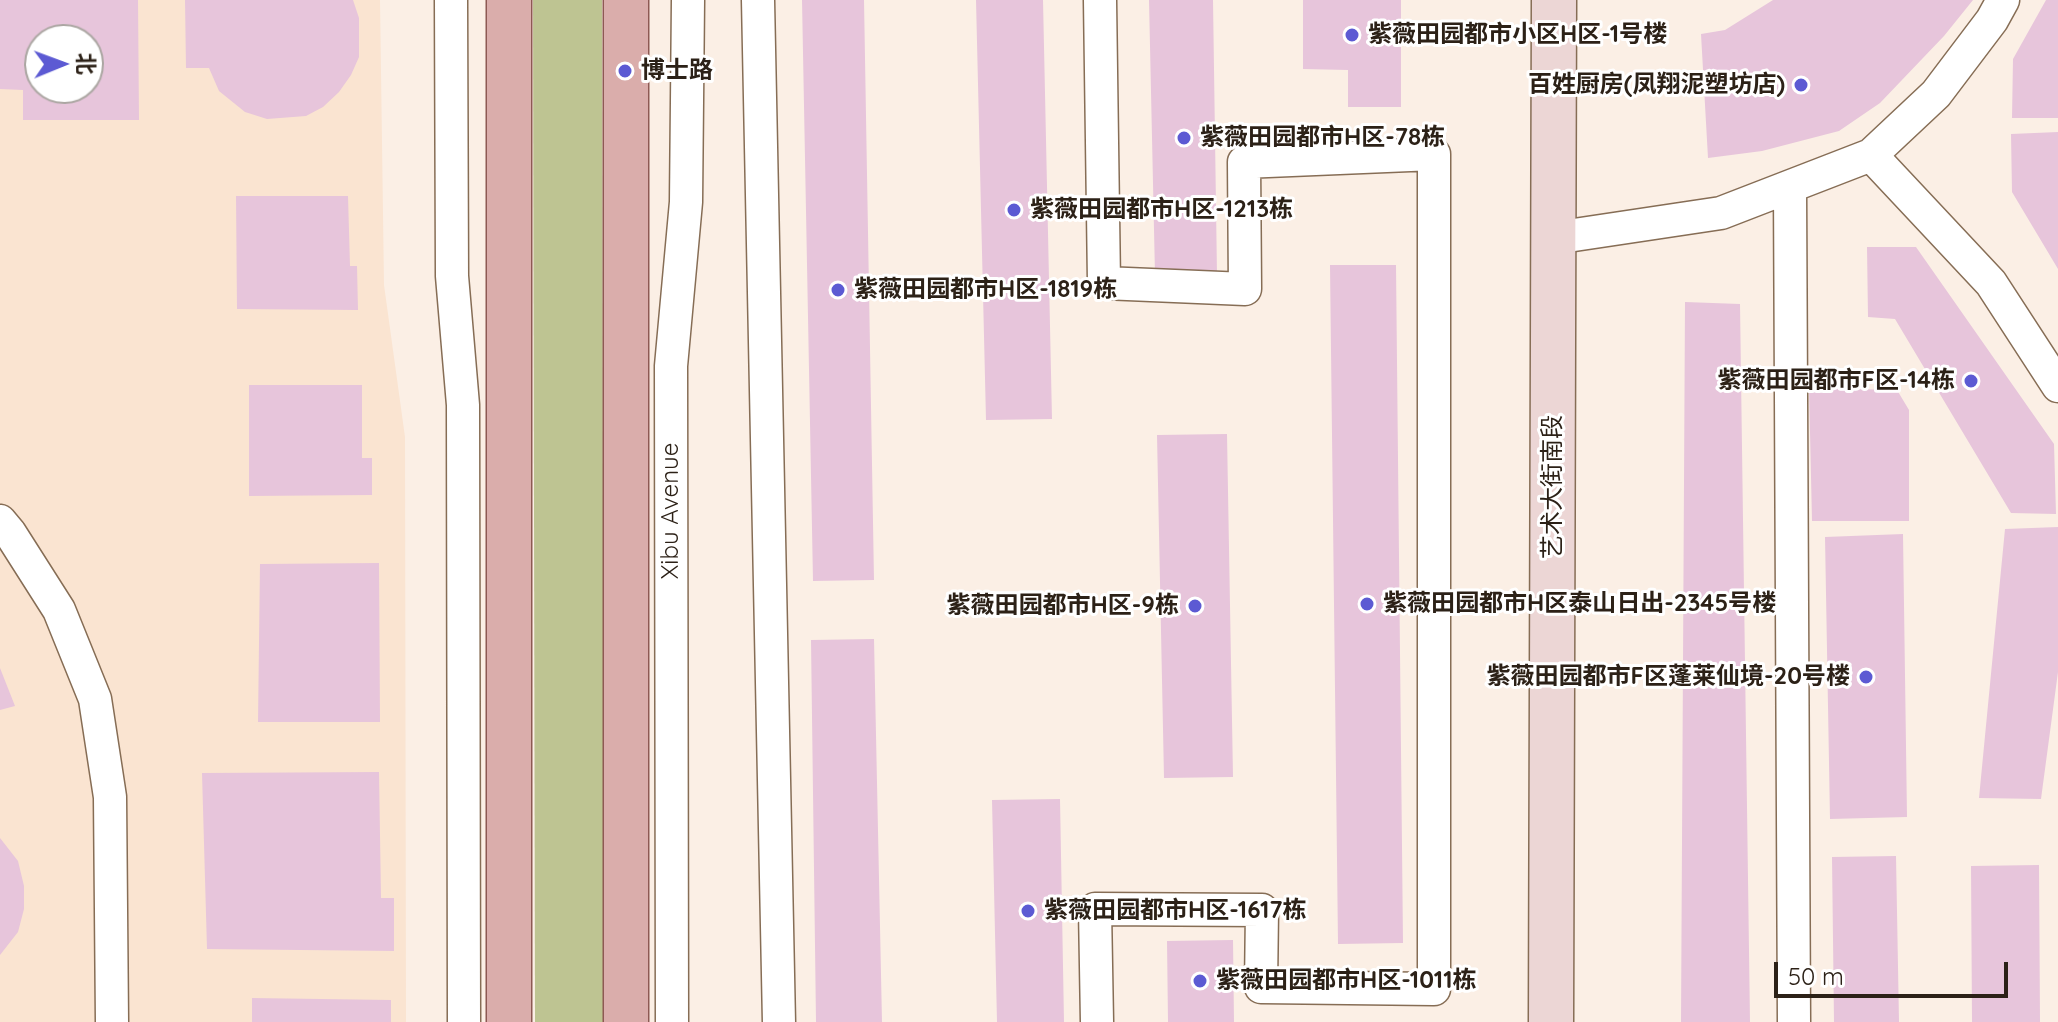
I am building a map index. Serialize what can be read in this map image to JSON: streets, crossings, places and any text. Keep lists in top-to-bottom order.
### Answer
{
  "streets": {
    "main road": ["Xibu Avenue"],
    "street": ["艺术大街南段"]
  },
  "places": [
    "紫薇田园都市小区H区-1号楼",
    "博士路",
    "百姓厨房(凤翔泥塑坊店)",
    "紫薇田园都市H区-78栋",
    "紫薇田园都市H区-1213栋",
    "紫薇田园都市H区-1819栋",
    "紫薇田园都市F区-14栋",
    "紫薇田园都市H区泰山日出-2345号楼",
    "紫薇田园都市H区-9栋",
    "紫薇田园都市F区蓬莱仙境-20号楼",
    "紫薇田园都市H区-1617栋",
    "紫薇田园都市H区-1011栋"
  ],
  "scale_bar": "50 m",
  "north": "right"
}
